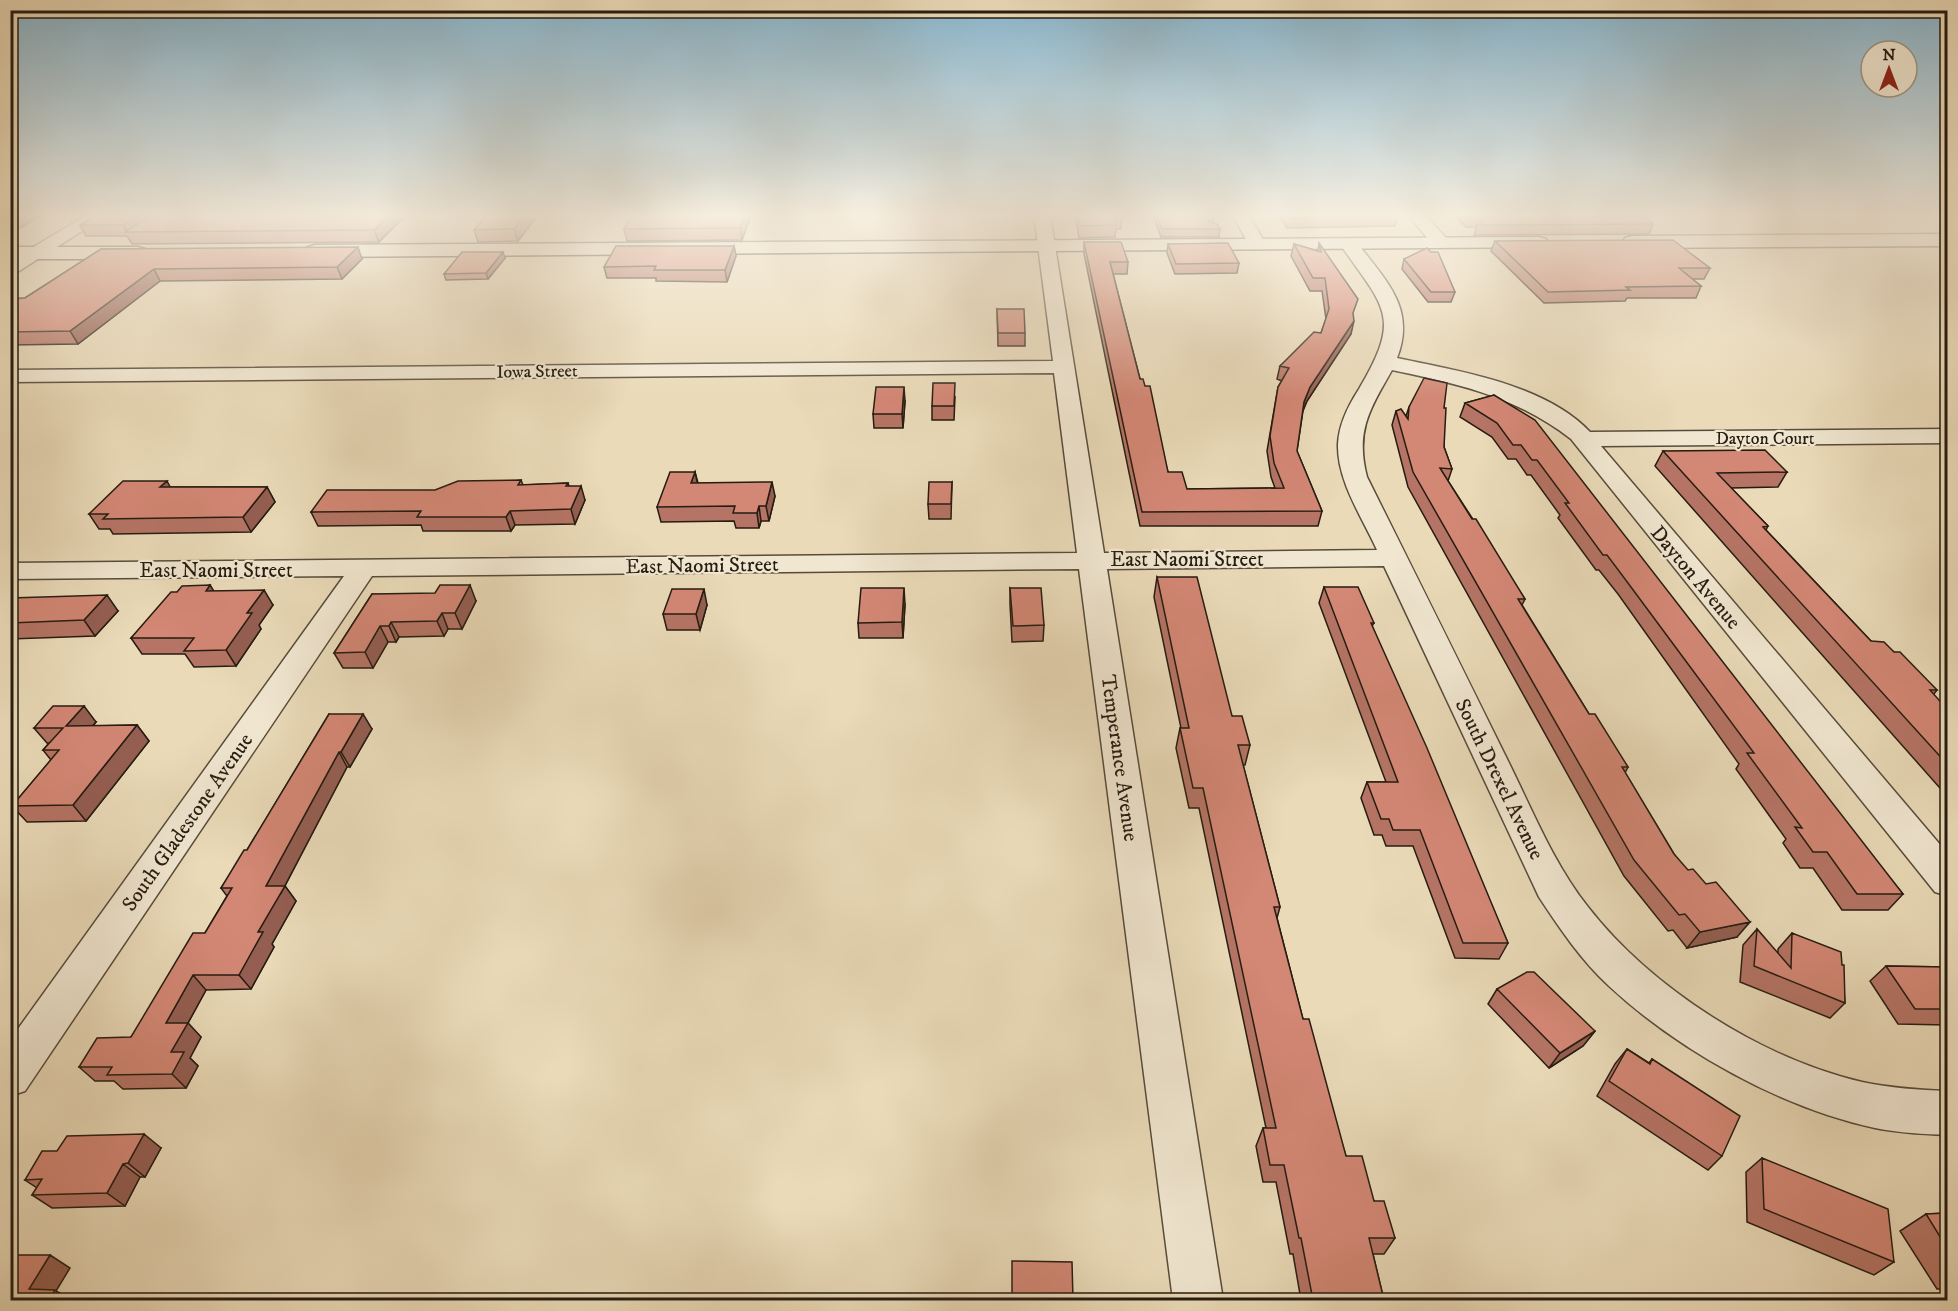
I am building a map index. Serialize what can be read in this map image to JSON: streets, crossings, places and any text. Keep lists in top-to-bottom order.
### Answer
{
  "streets": {
    "street": [
      "Iowa Street",
      "Dayton Court",
      "East Naomi Street",
      "Dayton Avenue",
      "Temperance Avenue",
      "South Drexel Avenue",
      "South Gladestone Avenue"
    ]
  },
  "crossings": [
    ["Iowa Street", "Temperance Avenue"],
    ["Dayton Court", "Dayton Avenue"],
    ["East Naomi Street", "Temperance Avenue"],
    ["East Naomi Street", "South Drexel Avenue"],
    ["East Naomi Street", "South Gladestone Avenue"],
    ["Dayton Avenue", "South Drexel Avenue"]
  ],
  "north": "top"
}
